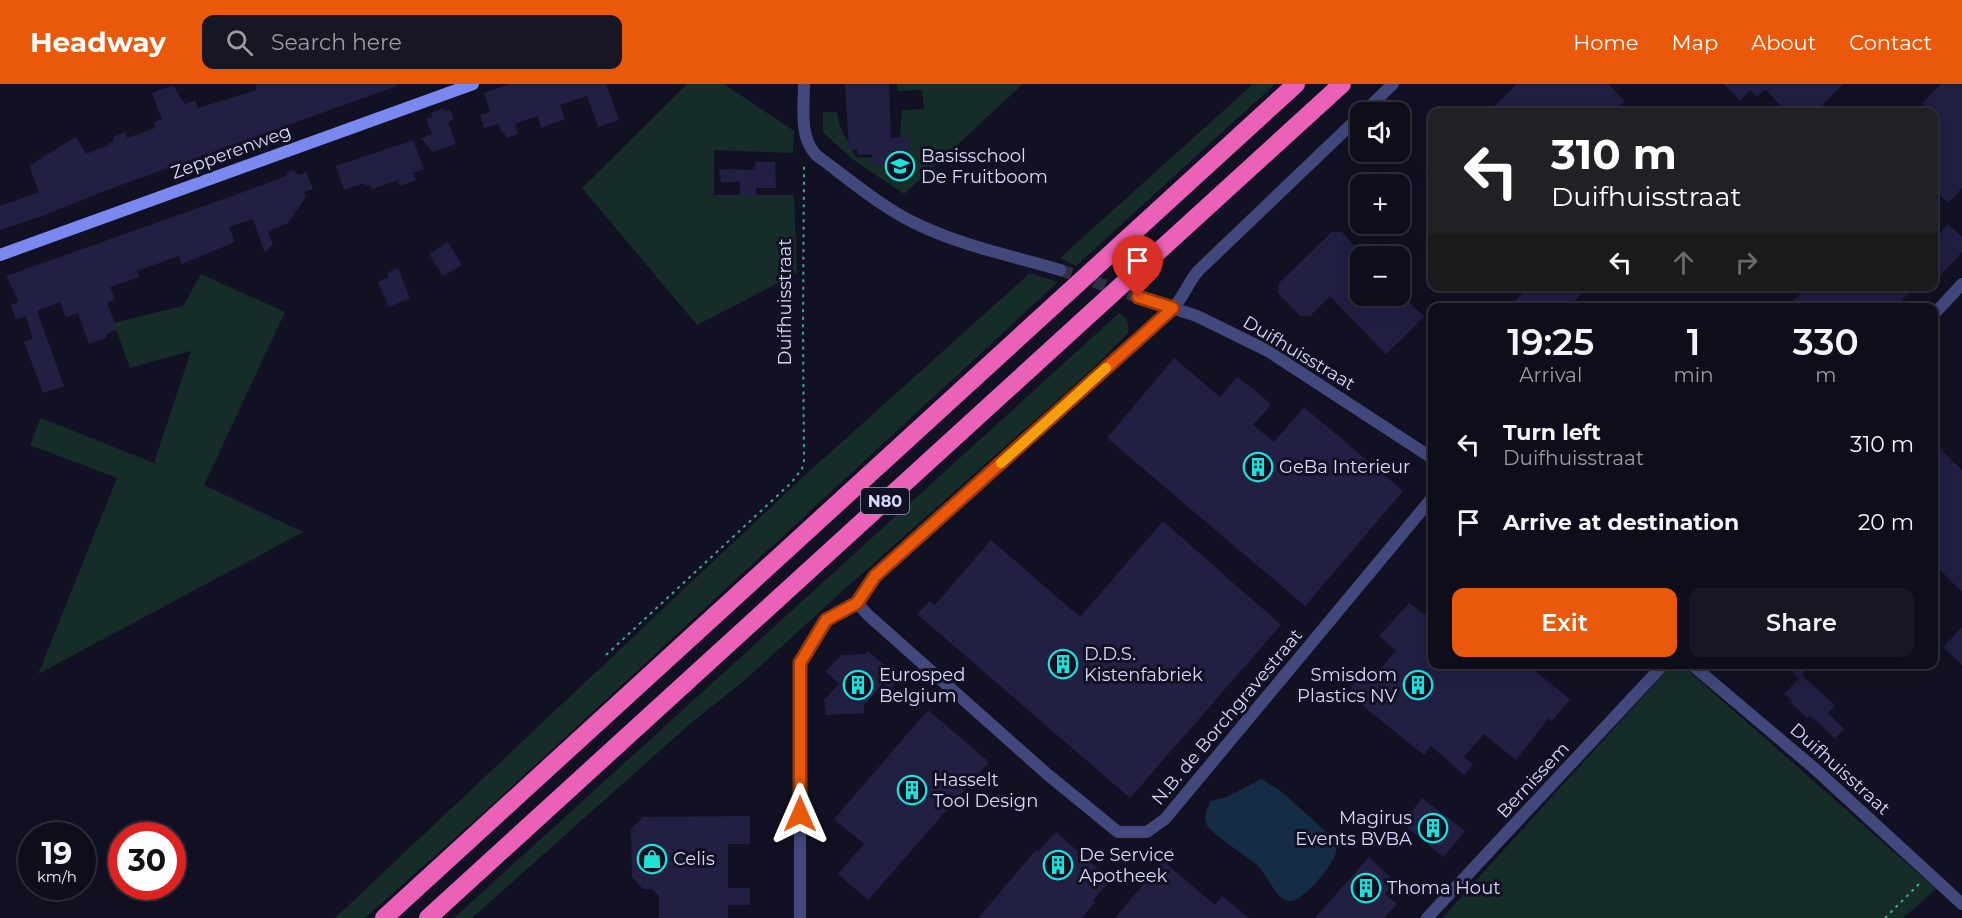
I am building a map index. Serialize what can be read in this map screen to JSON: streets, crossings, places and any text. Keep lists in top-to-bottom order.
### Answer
{
  "streets": {
    "highway": ["N80"],
    "street": [
      "Zepperenweg",
      "Duifhuisstraat",
      "N.B. de Borchgravestraat",
      "Bernissem"
    ]
  },
  "places": {
    "school or university": ["Basisschool De Fruitboom"],
    "building": [
      "GeBa Interieur",
      "D.D.S. Kistenfabriek",
      "Eurosped Belgium",
      "Smisdom Plastics NV",
      "Hasselt Tool Design",
      "Magirus Events BVBA",
      "De Service Apotheek",
      "Thoma Hout"
    ],
    "shop": ["Celis"]
  },
  "page": {
    "header": "Headway",
    "search": "Search here",
    "nav": [
      "Home",
      "Map",
      "About",
      "Contact"
    ],
    "map_buttons": ["+", "−"],
    "turn": ["310 m", "Duifhuisstraat"],
    "eta": [
      "19:25",
      "Arrival",
      "1",
      "min",
      "330",
      "m"
    ],
    "list": [
      {
        "name": "Turn left",
        "note": "Duifhuisstraat",
        "value": "310 m"
      },
      {
        "name": "Arrive at destination",
        "value": "20 m"
      }
    ],
    "buttons": ["Exit", "Share"],
    "speed": "19 km/h",
    "limit": "30"
  }
}
